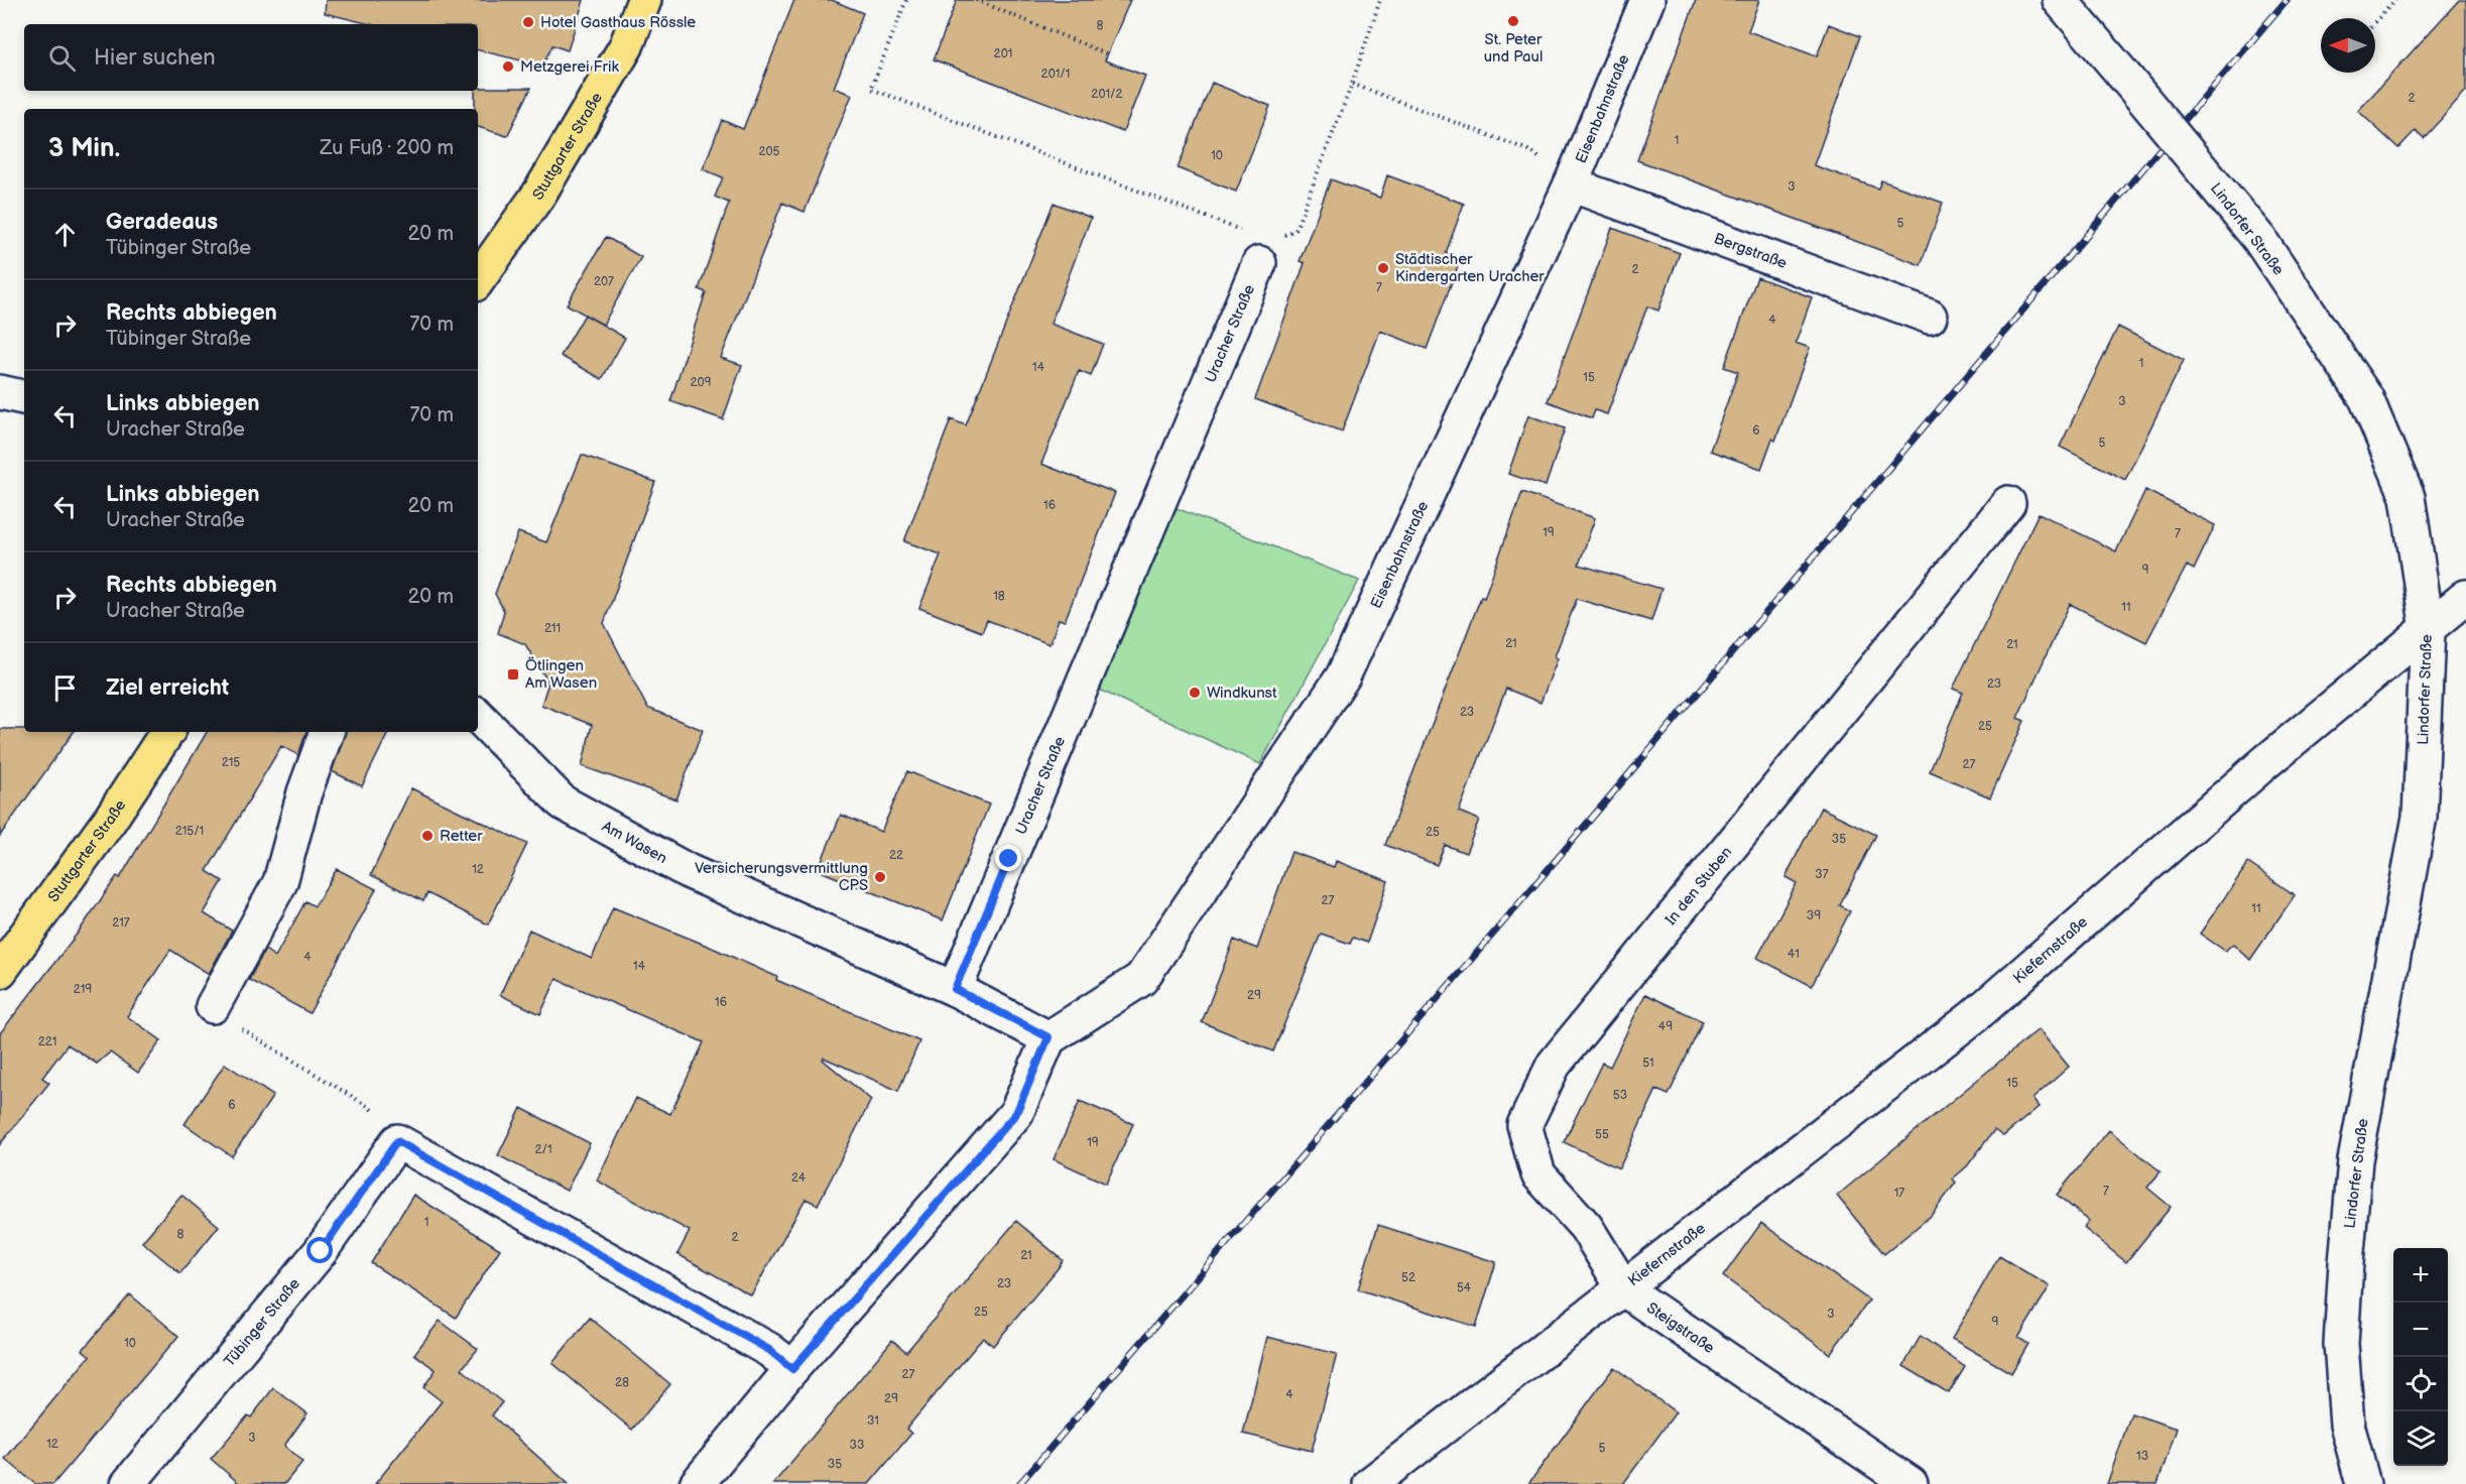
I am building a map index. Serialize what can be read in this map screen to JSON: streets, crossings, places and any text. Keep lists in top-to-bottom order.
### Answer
{
  "streets": {
    "main road": ["Stuttgarter Straße"],
    "street": [
      "Eisenbahnstraße",
      "Lindorfer Straße",
      "Bergstraße",
      "Uracher Straße",
      "Am Wasen",
      "In den Stuben",
      "Kiefernstraße",
      "Tübinger Straße",
      "Steigstraße"
    ]
  },
  "crossings": [
    ["Eisenbahnstraße", "Bergstraße"],
    ["Lindorfer Straße", "Kiefernstraße"],
    ["Uracher Straße", "Am Wasen"],
    ["In den Stuben", "Kiefernstraße"],
    ["In den Stuben", "Steigstraße"],
    ["Kiefernstraße", "Steigstraße"]
  ],
  "places": {
    "other": [
      "St. Peter und Paul",
      "Hotel Gasthaus Rössle",
      "Metzgerei Frik",
      "Städtischer Kindergarten Uracher",
      "Windkunst",
      "Retter",
      "Versicherungsvermittlung CPS"
    ],
    "transit": ["Ötlingen Am Wasen"]
  },
  "house_numbers": [
    "8",
    "201",
    "201/1",
    "201/2",
    "2",
    "1",
    "205",
    "10",
    "3",
    "5",
    "2",
    "207",
    "7",
    "4",
    "1",
    "14",
    "15",
    "209",
    "3",
    "6",
    "5",
    "16",
    "19",
    "7",
    "9",
    "18",
    "11",
    "211",
    "21",
    "21",
    "23",
    "23",
    "25",
    "215",
    "27",
    "215/1",
    "25",
    "35",
    "22",
    "12",
    "37",
    "27",
    "11",
    "39",
    "217",
    "41",
    "4",
    "14",
    "219",
    "29",
    "16",
    "49",
    "221",
    "51",
    "15",
    "53",
    "6",
    "55",
    "19",
    "2/1",
    "24",
    "7",
    "17",
    "1",
    "8",
    "2",
    "21",
    "52",
    "23",
    "54",
    "25",
    "3",
    "9",
    "10",
    "27",
    "28",
    "4",
    "29",
    "31",
    "3",
    "12",
    "33",
    "5",
    "13",
    "35"
  ],
  "north": "left",
  "page": {
    "search": "Hier suchen",
    "heading": ["3 Min.", "Zu Fuß · 200 m"],
    "list": [
      ["Geradeaus", "Tübinger Straße", "20 m"],
      ["Rechts abbiegen", "Tübinger Straße", "70 m"],
      ["Links abbiegen", "Uracher Straße", "70 m"],
      ["Links abbiegen", "Uracher Straße", "20 m"],
      ["Rechts abbiegen", "Uracher Straße", "20 m"],
      "Ziel erreicht"
    ],
    "map_buttons": ["+", "−"]
  }
}
